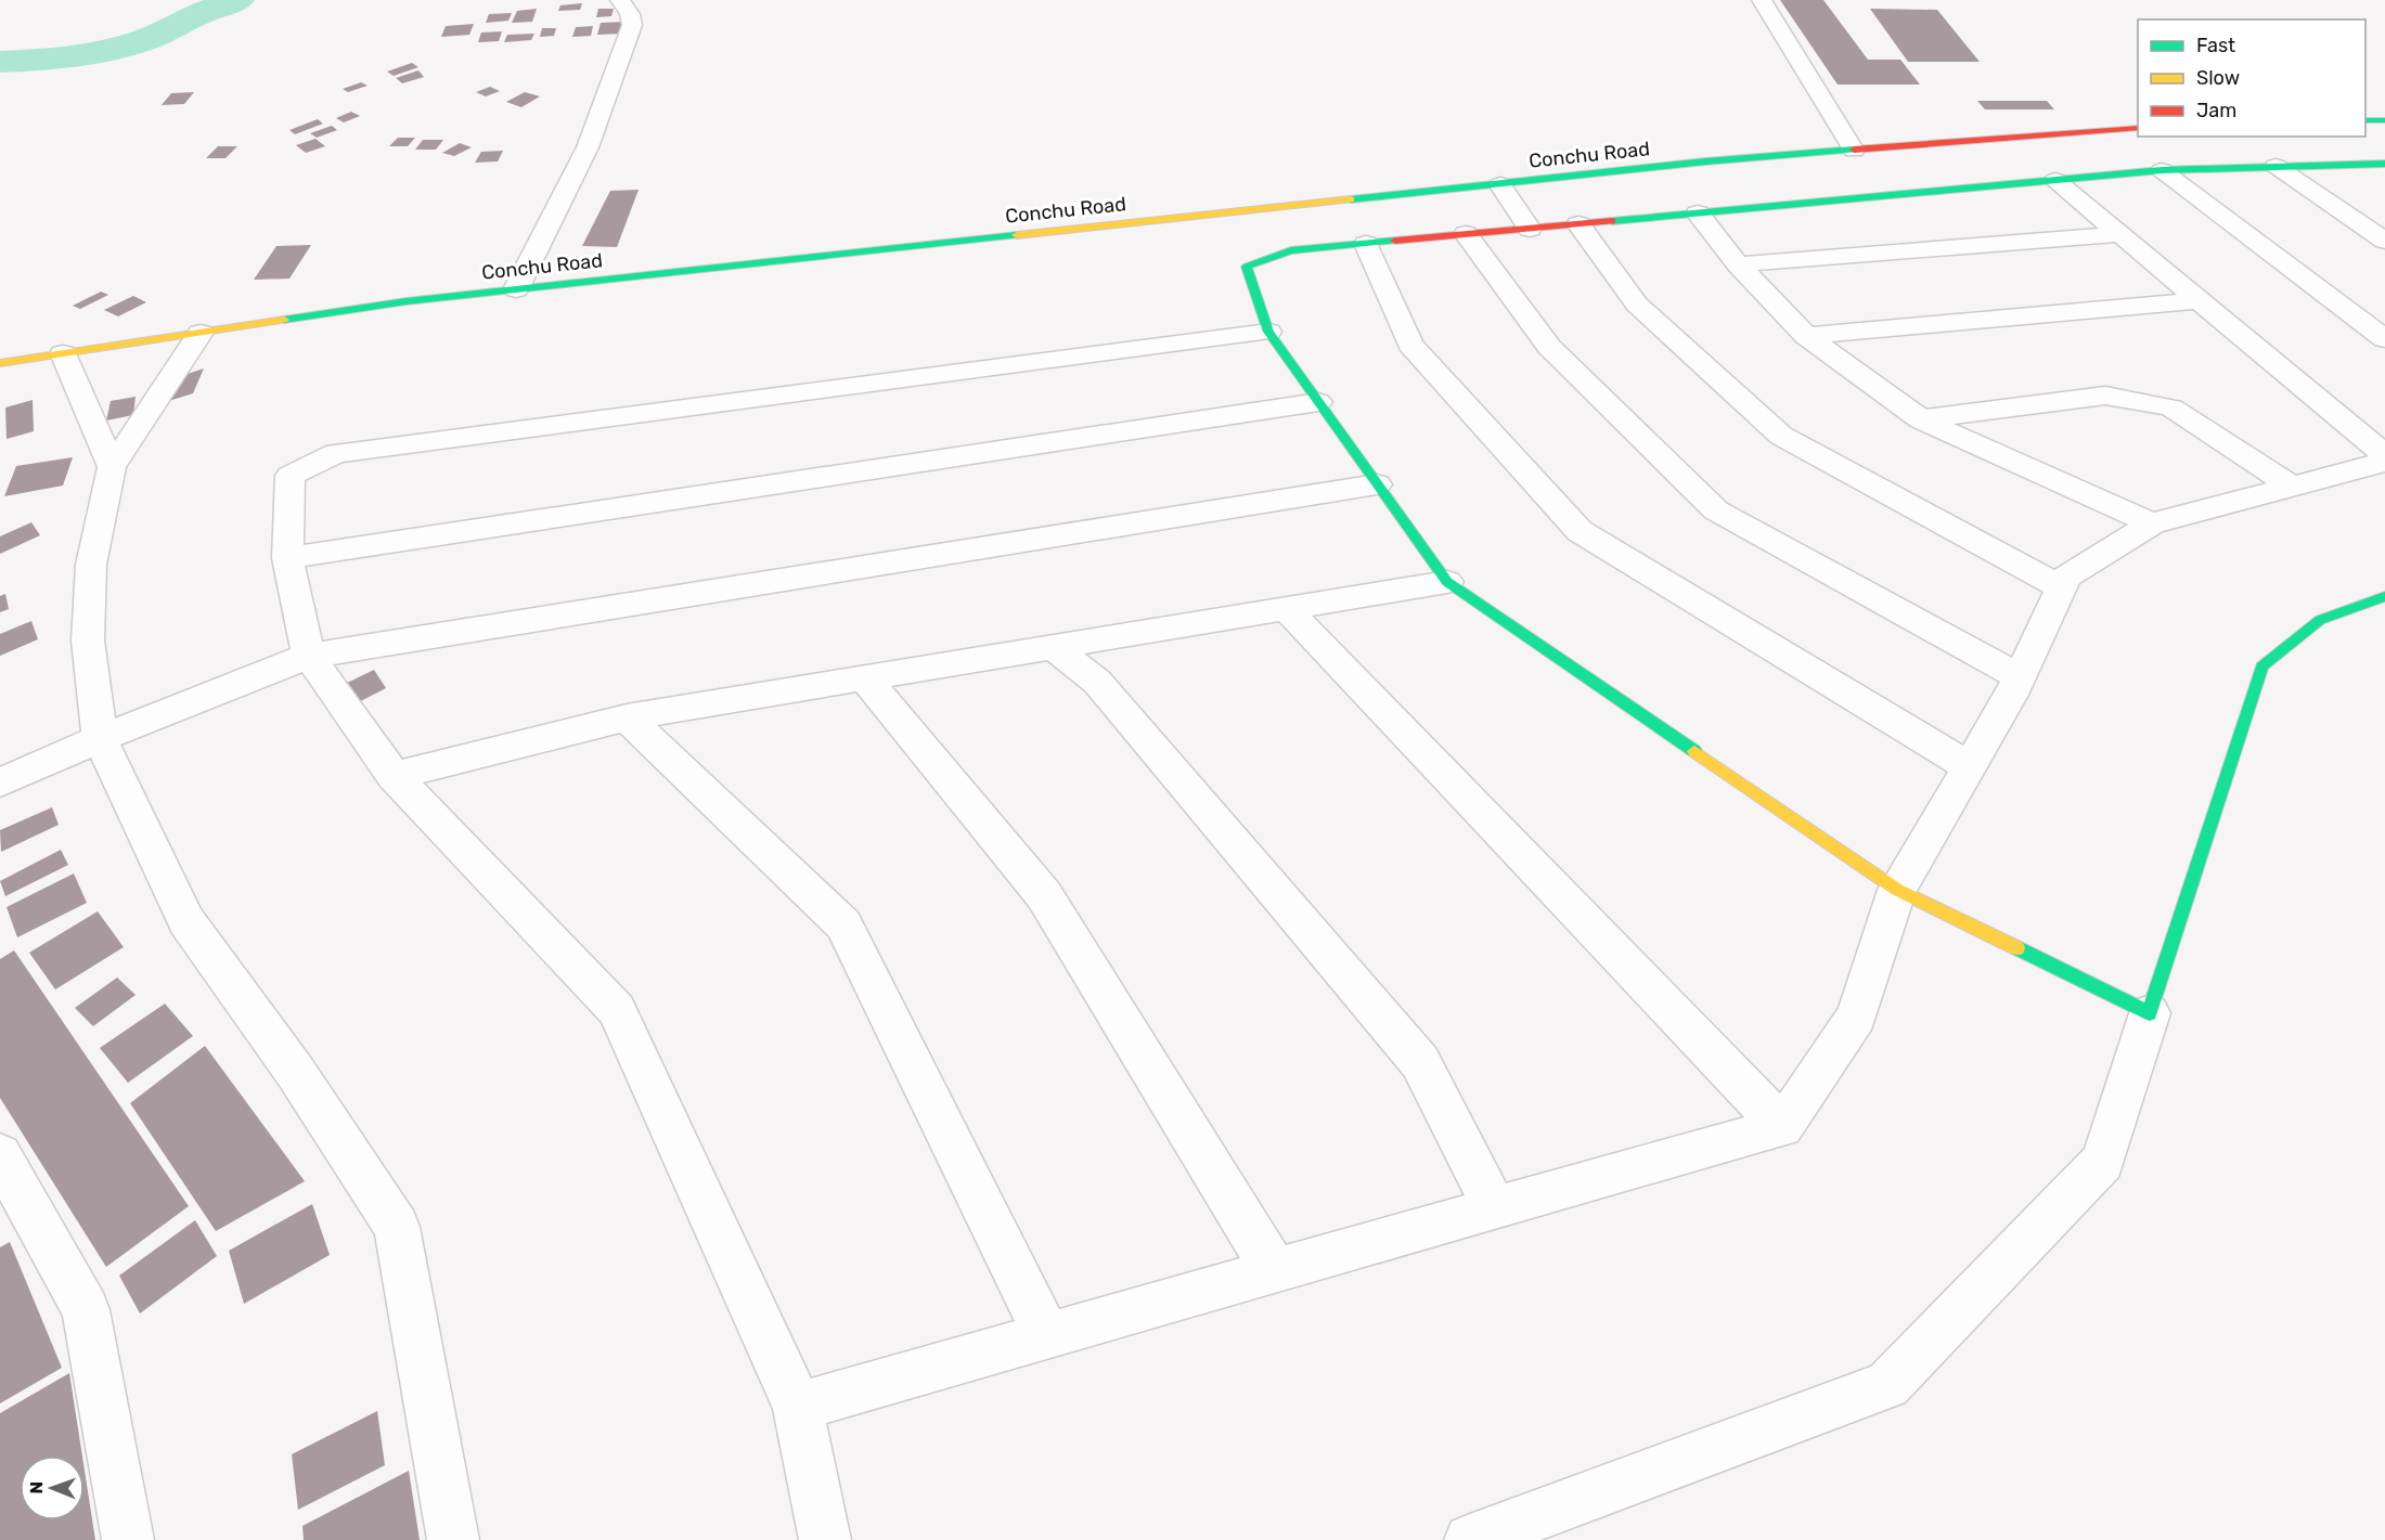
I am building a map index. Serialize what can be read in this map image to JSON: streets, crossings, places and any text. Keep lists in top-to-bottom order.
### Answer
{
  "streets": {
    "street": ["Conchu Road"]
  },
  "legend": ["Fast", "Slow", "Jam"],
  "north": "left"
}
